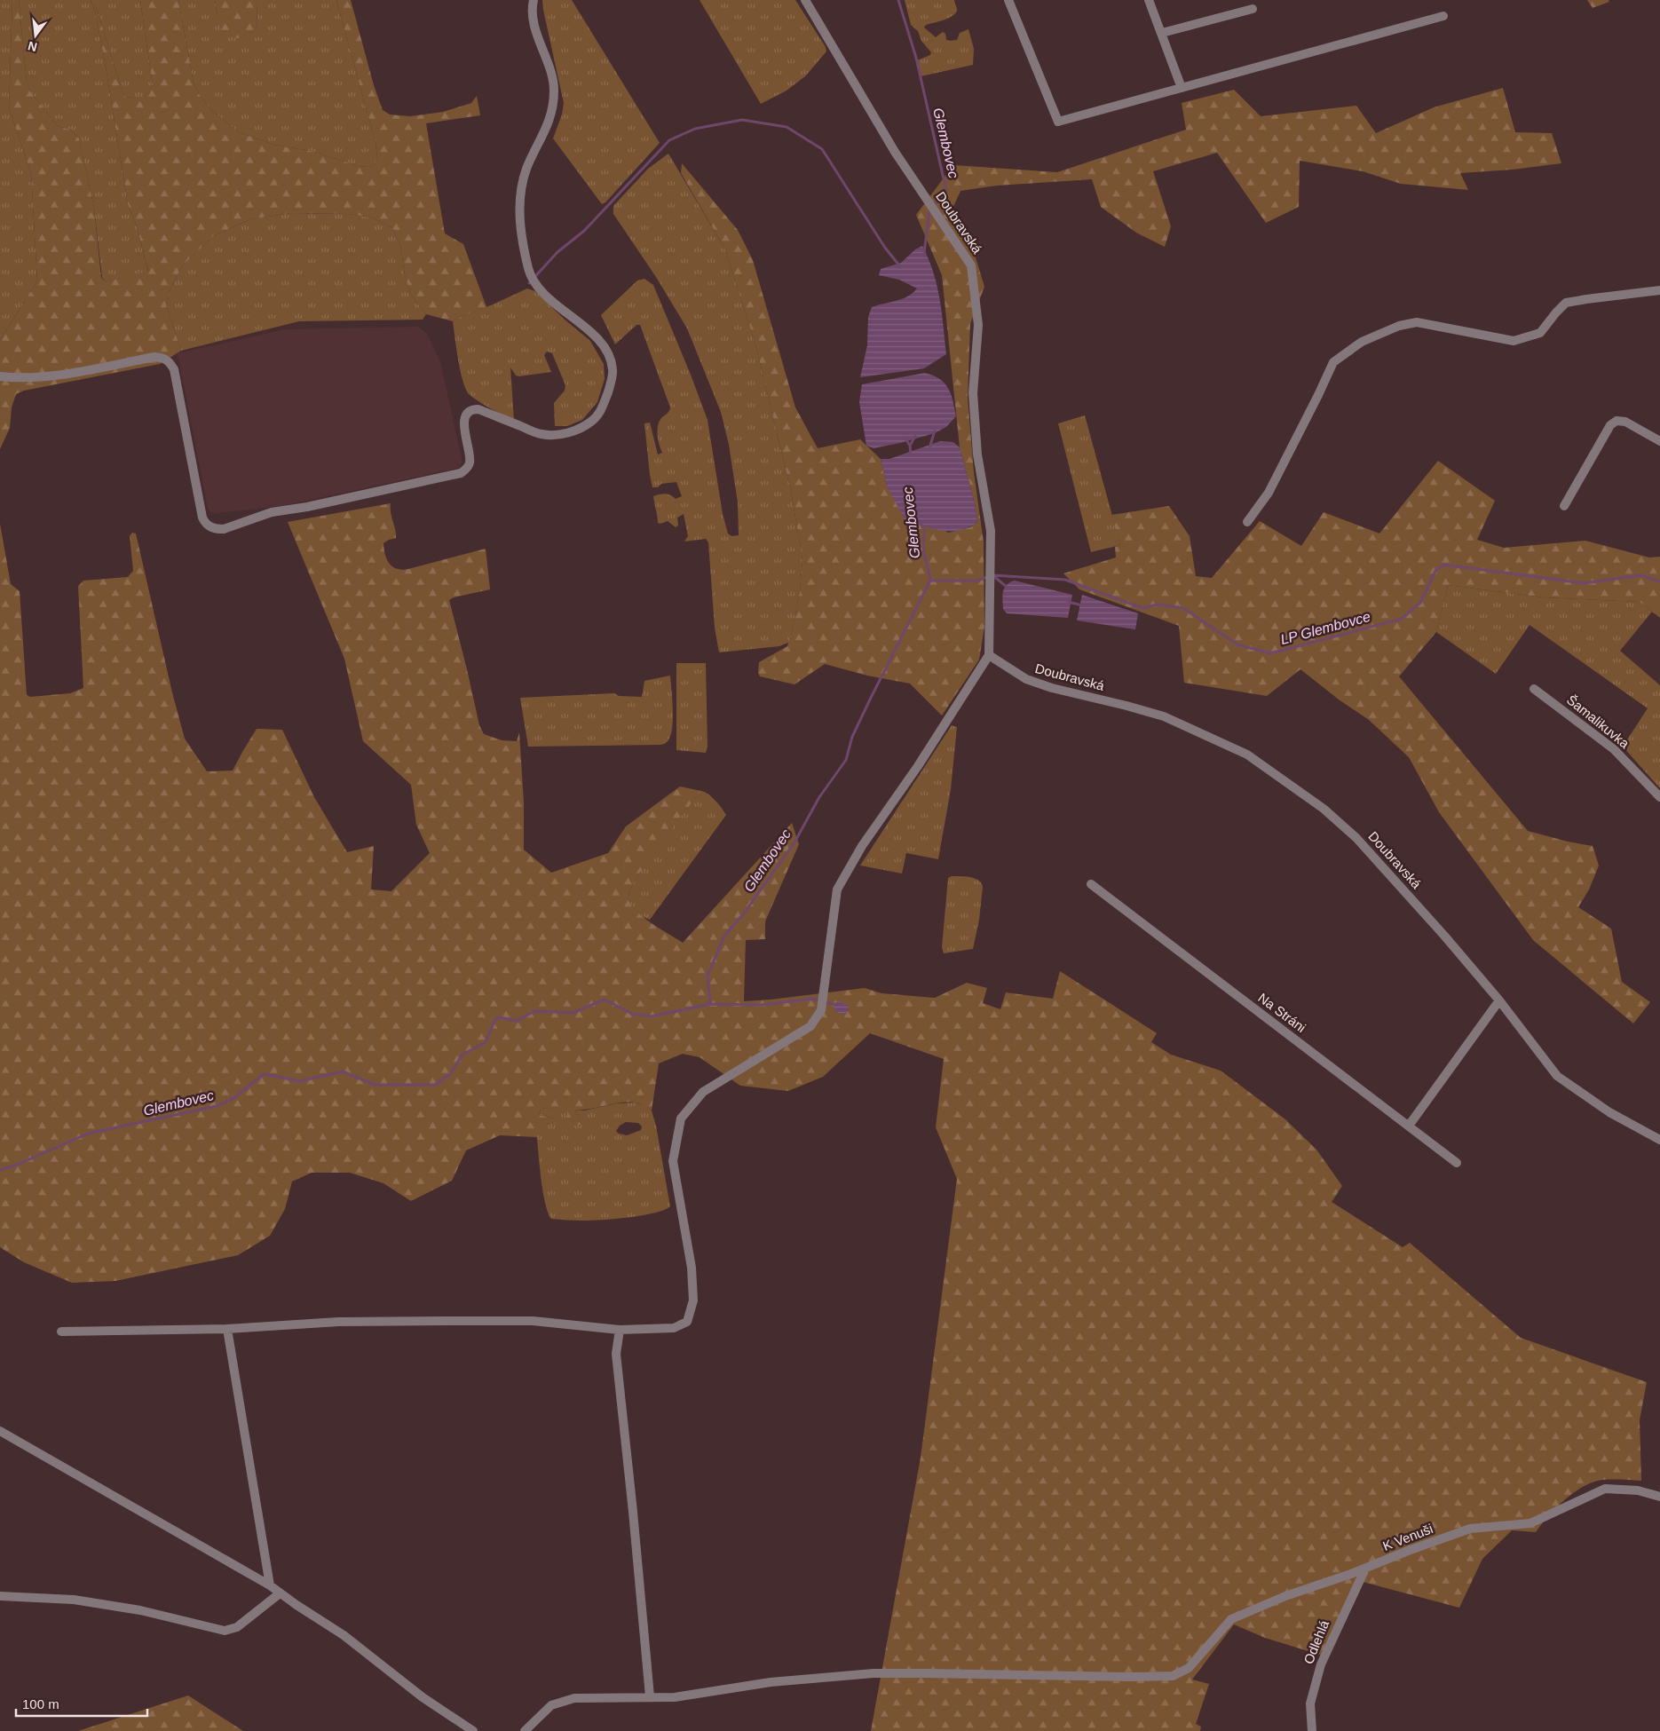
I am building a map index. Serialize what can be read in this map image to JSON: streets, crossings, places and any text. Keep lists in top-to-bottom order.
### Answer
{
  "streets": {
    "street": [
      "Doubravská",
      "Šamalikuvka",
      "Na Stráni",
      "K Venuši",
      "Odlehlá"
    ]
  },
  "crossings": [
    ["K Venuši", "Odlehlá"]
  ],
  "water": ["Glembovec", "LP Glembovce"],
  "scale_bar": "100 m",
  "north": "bottom"
}
